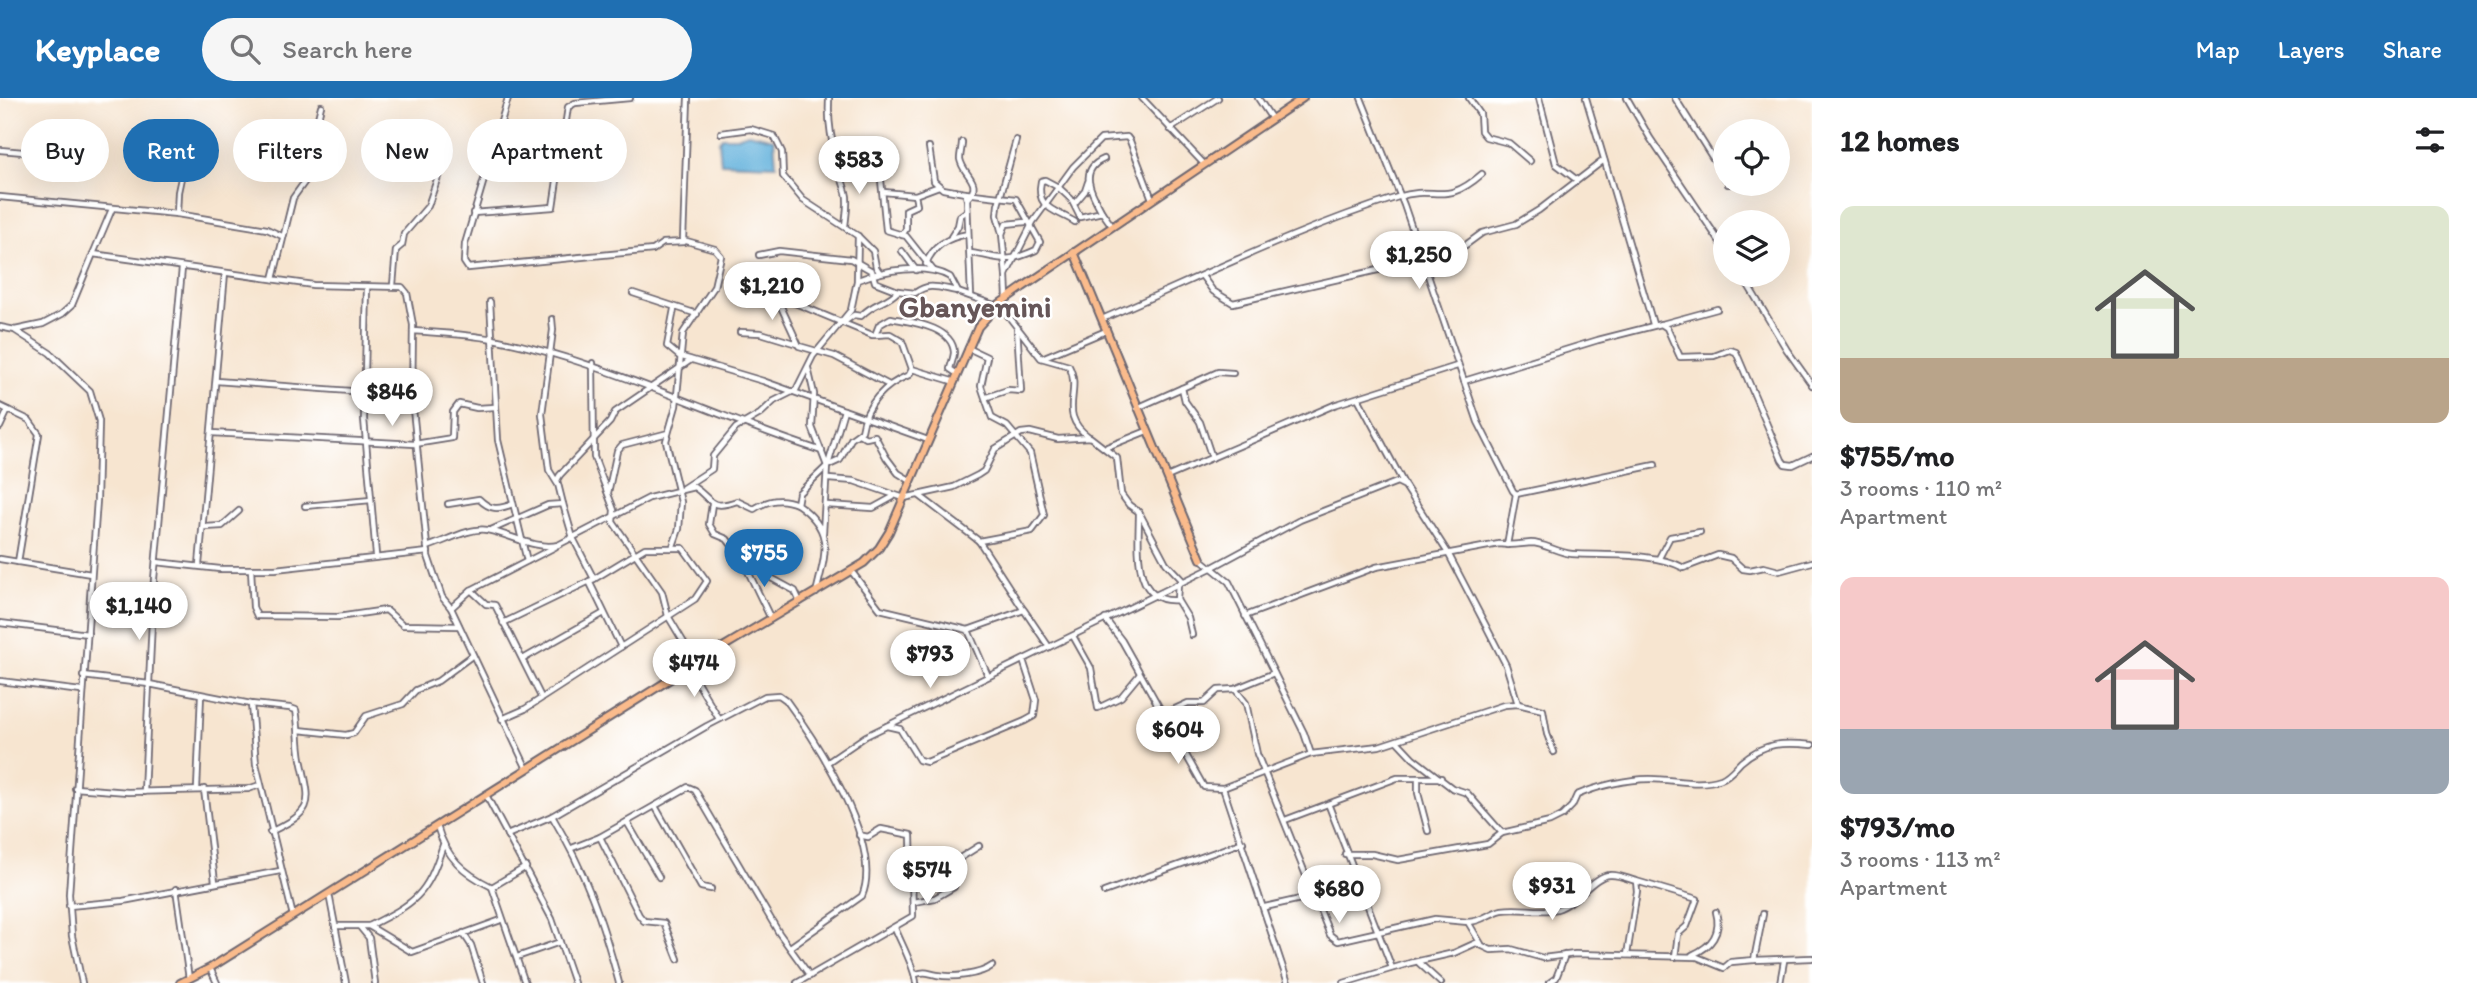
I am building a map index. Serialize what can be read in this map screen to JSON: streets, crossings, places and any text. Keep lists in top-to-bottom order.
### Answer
{
  "districts": ["Gbanyemini"],
  "page": {
    "header": "Keyplace",
    "search": "Search here",
    "nav": ["Map", "Layers", "Share"],
    "heading": "12 homes",
    "chip": [
      "Buy",
      "Rent",
      "Filters",
      "New",
      "Apartment"
    ],
    "price": [
      "$583",
      "$1,250",
      "$1,210",
      "$846",
      "$755",
      "$1,140",
      "$793",
      "$474",
      "$604",
      "$574",
      "$931",
      "$680"
    ],
    "list": [
      {
        "name": "$755/mo",
        "note": "3 rooms · 110 m² · Apartment"
      },
      {
        "name": "$793/mo",
        "note": "3 rooms · 113 m² · Apartment"
      }
    ]
  }
}
